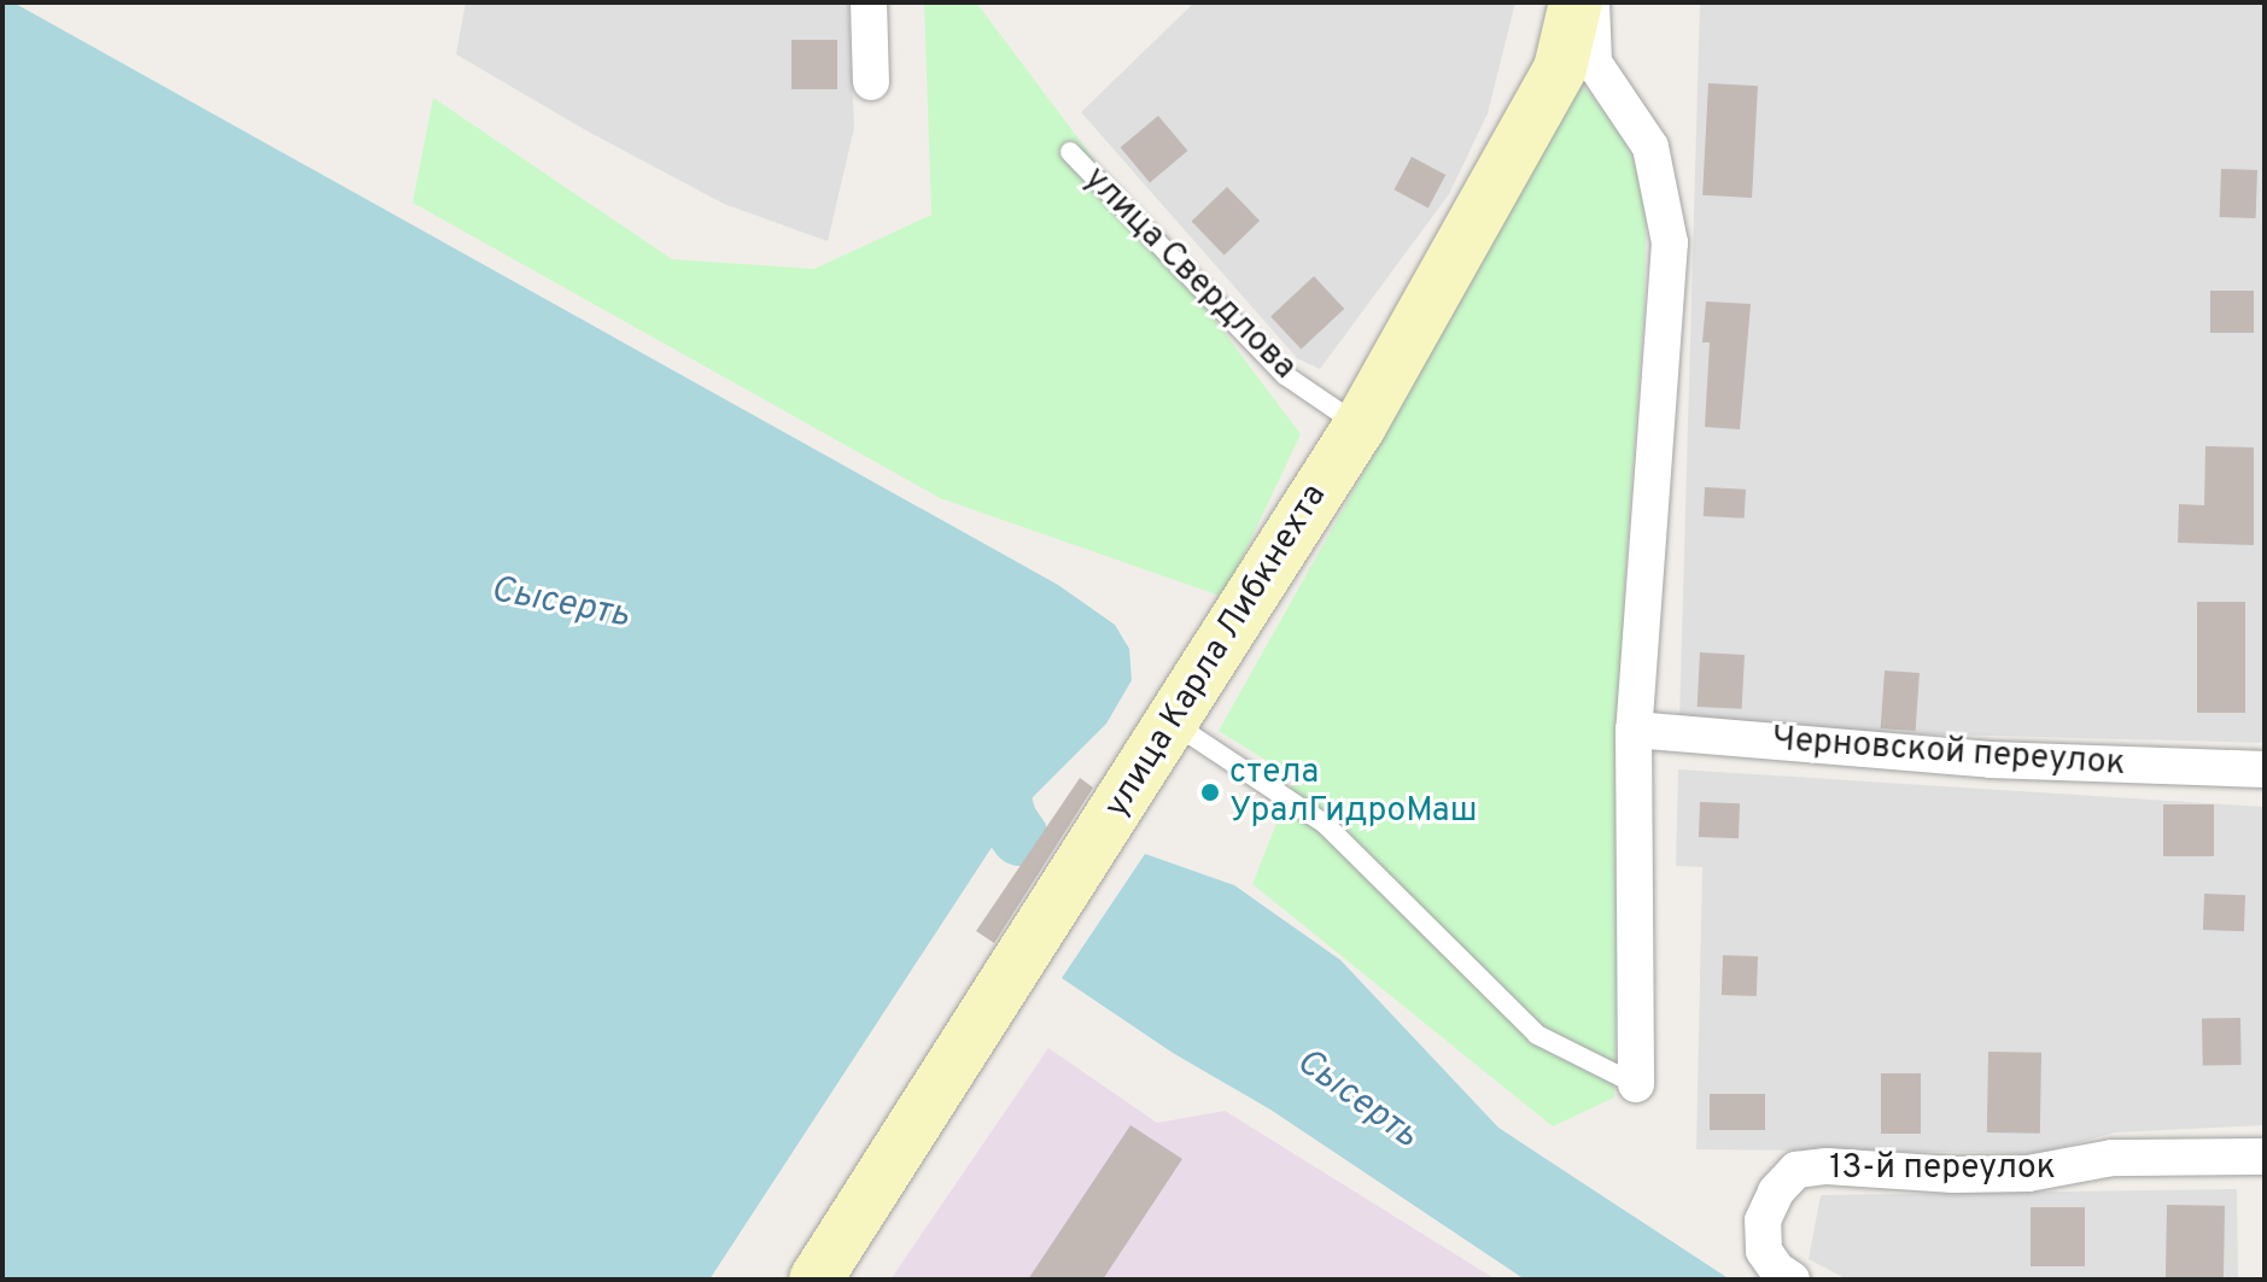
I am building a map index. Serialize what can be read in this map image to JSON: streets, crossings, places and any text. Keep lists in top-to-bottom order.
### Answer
{
  "streets": {
    "street": ["улица Карла Либкнехта", "Черновской переулок", "13-й переулок"],
    "lane": ["улица Свердлова"]
  },
  "crossings": [
    ["улица Свердлова", "улица Карла Либкнехта"]
  ],
  "water": ["Сысерть"],
  "places": ["стела УралГидроМаш"]
}
